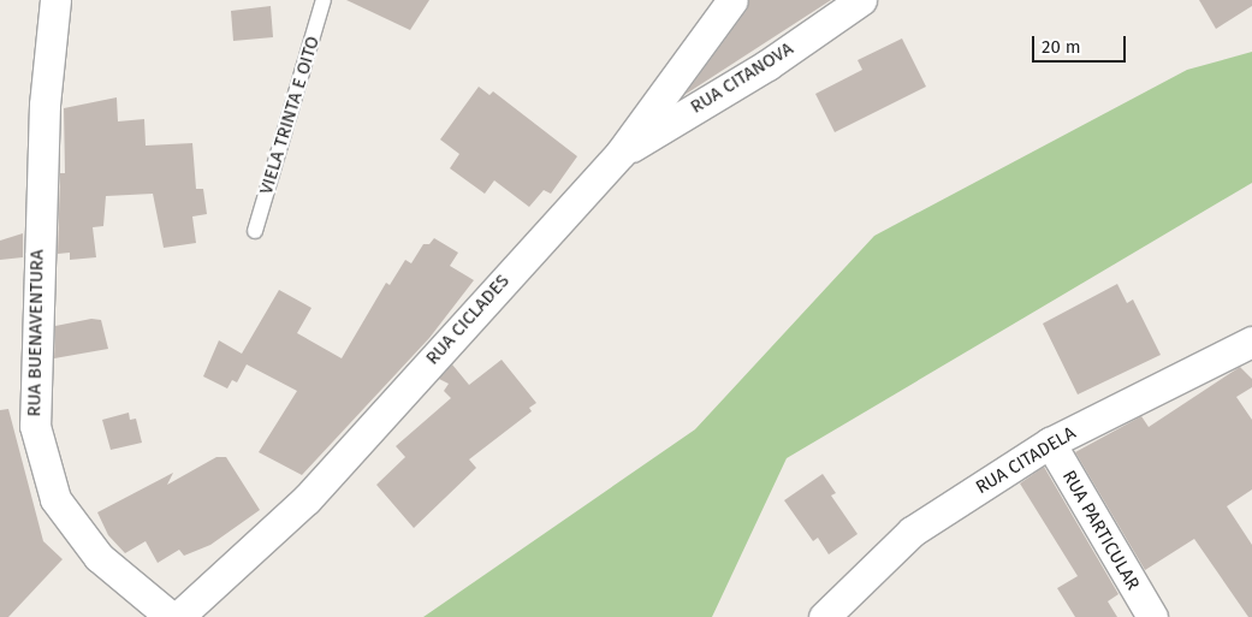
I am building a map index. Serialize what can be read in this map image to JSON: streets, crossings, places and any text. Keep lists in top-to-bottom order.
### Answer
{
  "streets": {
    "street": [
      "RUA CITANOVA",
      "RUA CICLADES",
      "RUA BUENAVENTURA",
      "RUA CITADELA",
      "RUA PARTICULAR"
    ],
    "lane": ["VIELA TRINTA E OITO"]
  },
  "crossings": [
    ["RUA CITANOVA", "RUA CICLADES"],
    ["RUA CITADELA", "RUA PARTICULAR"]
  ],
  "scale_bar": "20 m"
}
